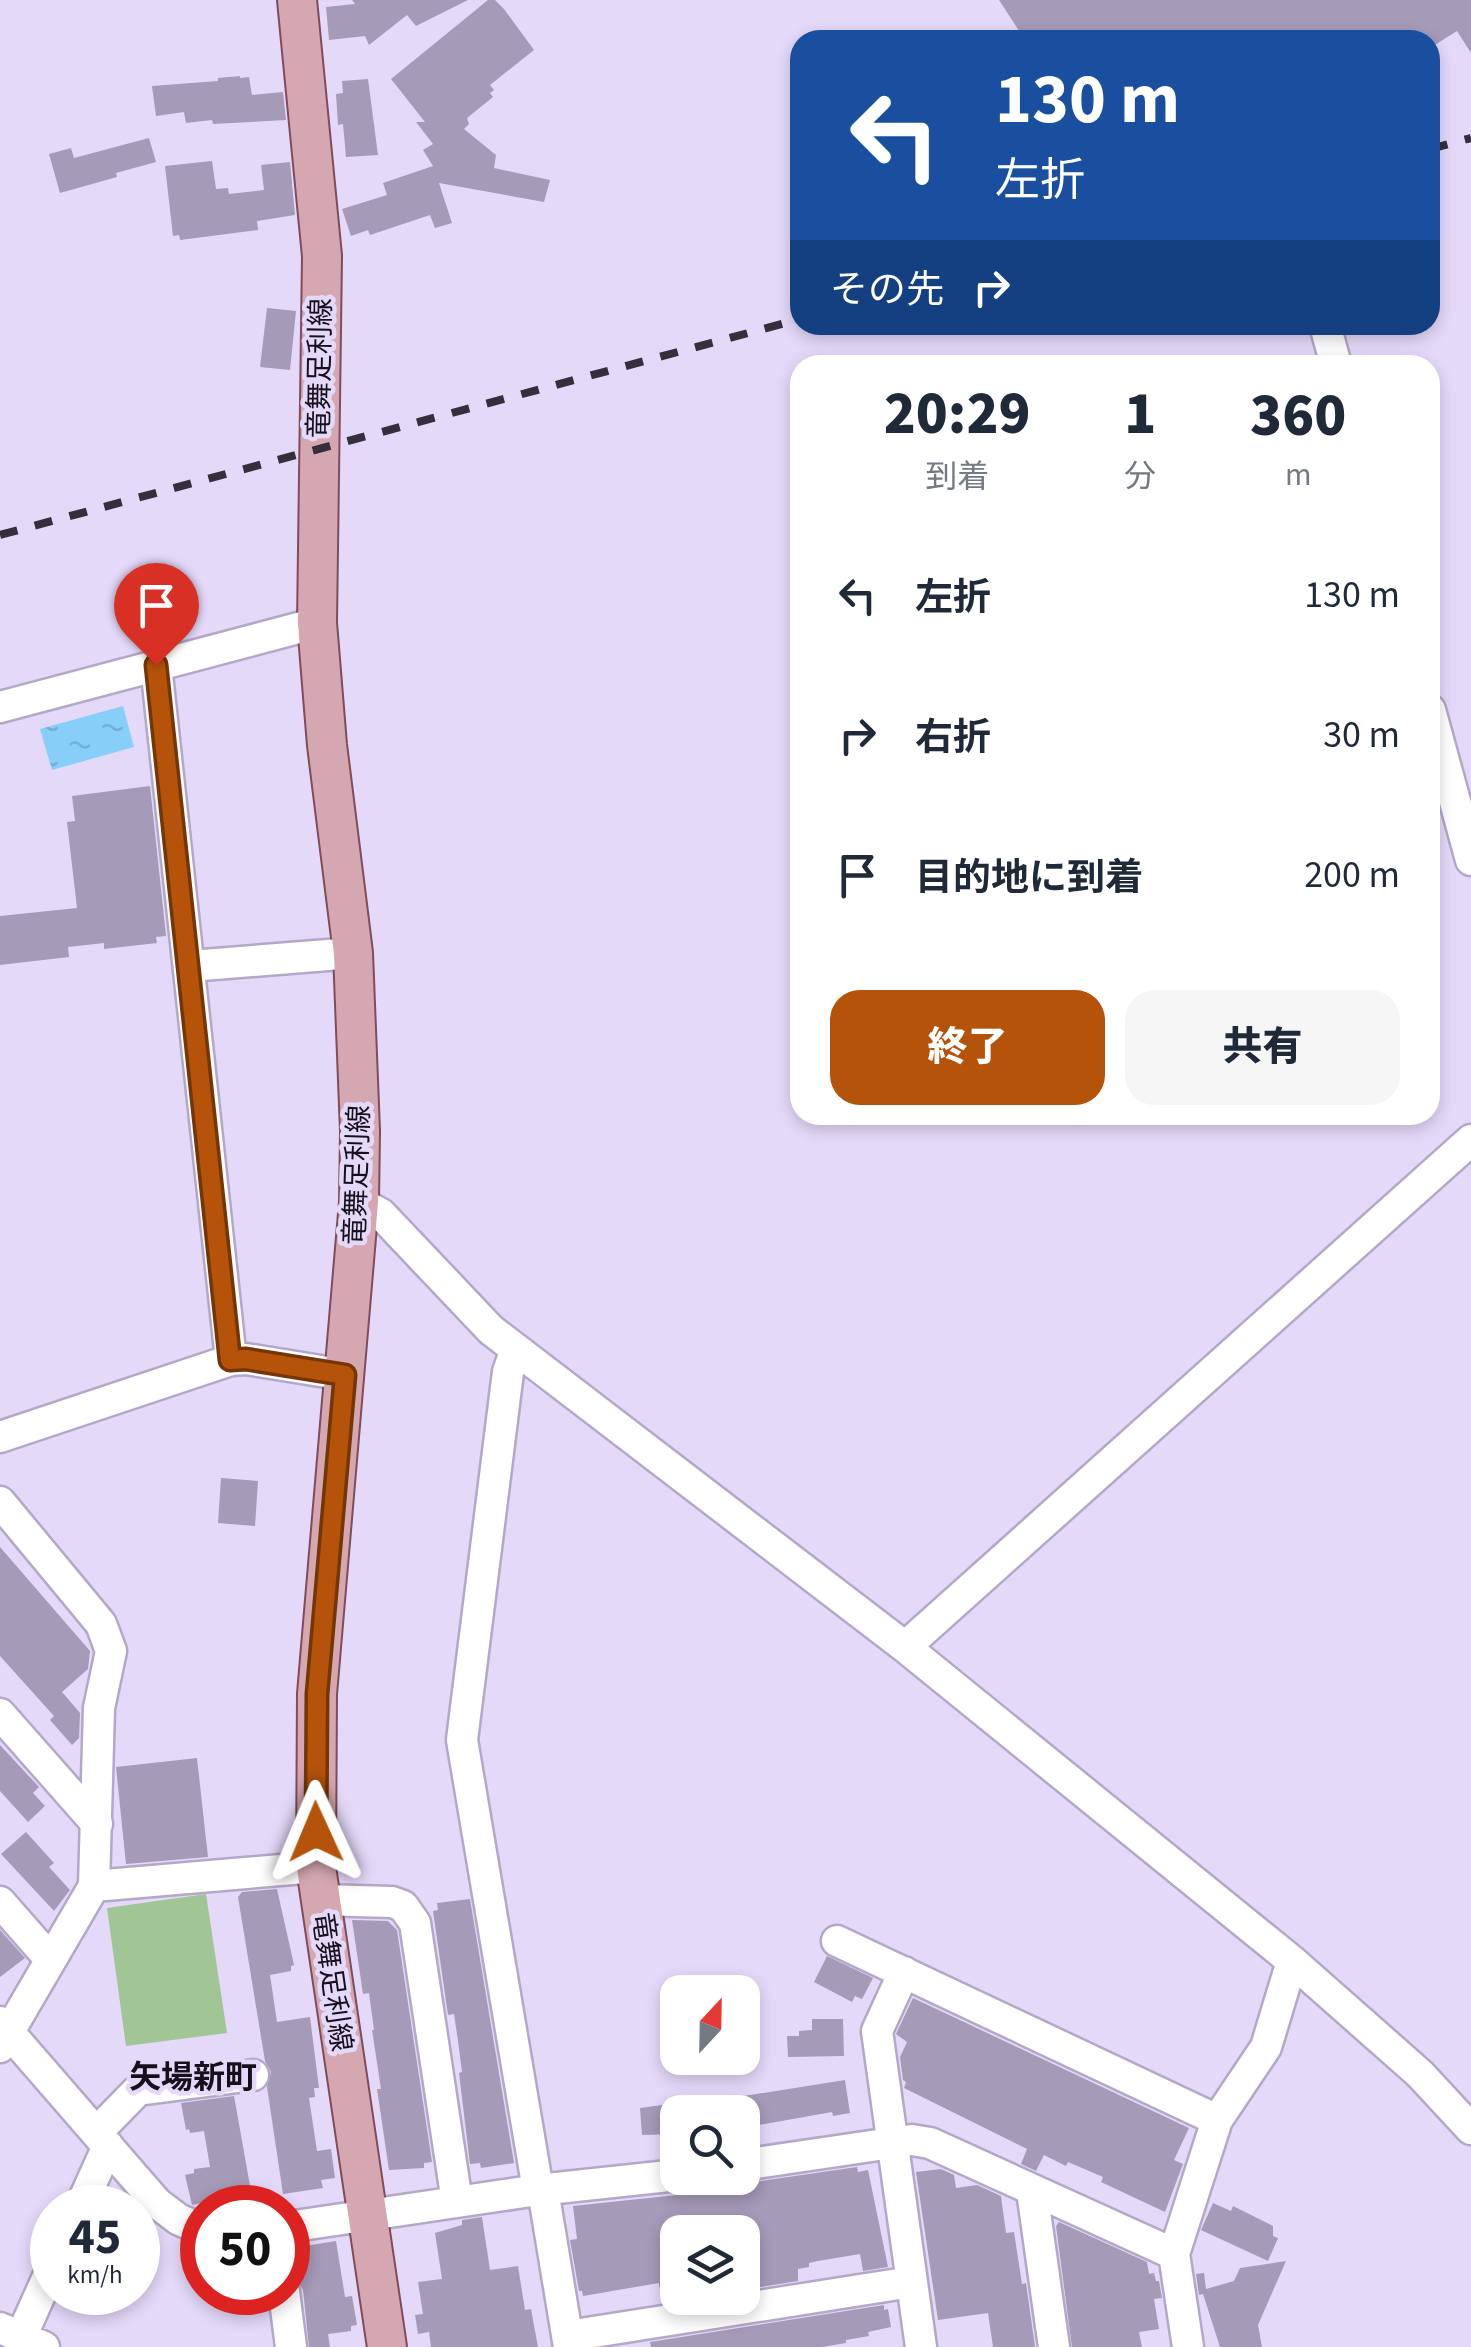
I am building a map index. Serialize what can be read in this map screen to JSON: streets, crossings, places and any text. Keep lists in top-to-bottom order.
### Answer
{
  "streets": {
    "main road": ["竜舞足利線"]
  },
  "districts": ["矢場新町"],
  "north": "top",
  "page": {
    "turn": ["130 m", "左折"],
    "then": "その先",
    "eta": [
      "20:29",
      "到着",
      "1",
      "分",
      "360",
      "m"
    ],
    "list": [
      {
        "name": "左折",
        "value": "130 m"
      },
      {
        "name": "右折",
        "value": "30 m"
      },
      {
        "name": "目的地に到着",
        "value": "200 m"
      }
    ],
    "buttons": ["終了", "共有"],
    "speed": "45 km/h",
    "limit": "50"
  }
}
